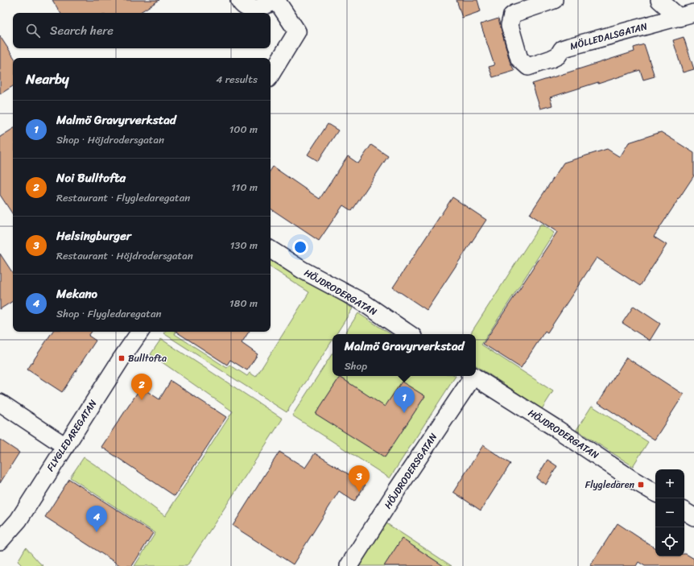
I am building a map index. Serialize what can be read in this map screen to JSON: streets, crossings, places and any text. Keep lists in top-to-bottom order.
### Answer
{
  "streets": {
    "street": [
      "MÖLLEDALSGATAN",
      "HÖJDRODERGATAN",
      "FLYGLEDAREGATAN",
      "HÖJDRODERSGATAN"
    ]
  },
  "places": {
    "transit": ["Bulltofta", "Flygledaren"]
  },
  "page": {
    "search": "Search here",
    "heading": ["Nearby", "4 results"],
    "list": [
      {
        "mark": "1",
        "name": "Malmö Gravyrverkstad",
        "note": "Shop · Höjdrodersgatan",
        "value": "100 m"
      },
      {
        "mark": "2",
        "name": "Noi Bulltofta",
        "note": "Restaurant · Flygledaregatan",
        "value": "110 m"
      },
      {
        "mark": "3",
        "name": "Helsingburger",
        "note": "Restaurant · Höjdrodersgatan",
        "value": "130 m"
      },
      {
        "mark": "4",
        "name": "Mekano",
        "note": "Shop · Flygledaregatan",
        "value": "180 m"
      }
    ],
    "popup": ["Malmö Gravyrverkstad", "Shop"],
    "pins": [
      "2",
      "1",
      "3",
      "4"
    ],
    "map_buttons": ["+", "−"]
  }
}
